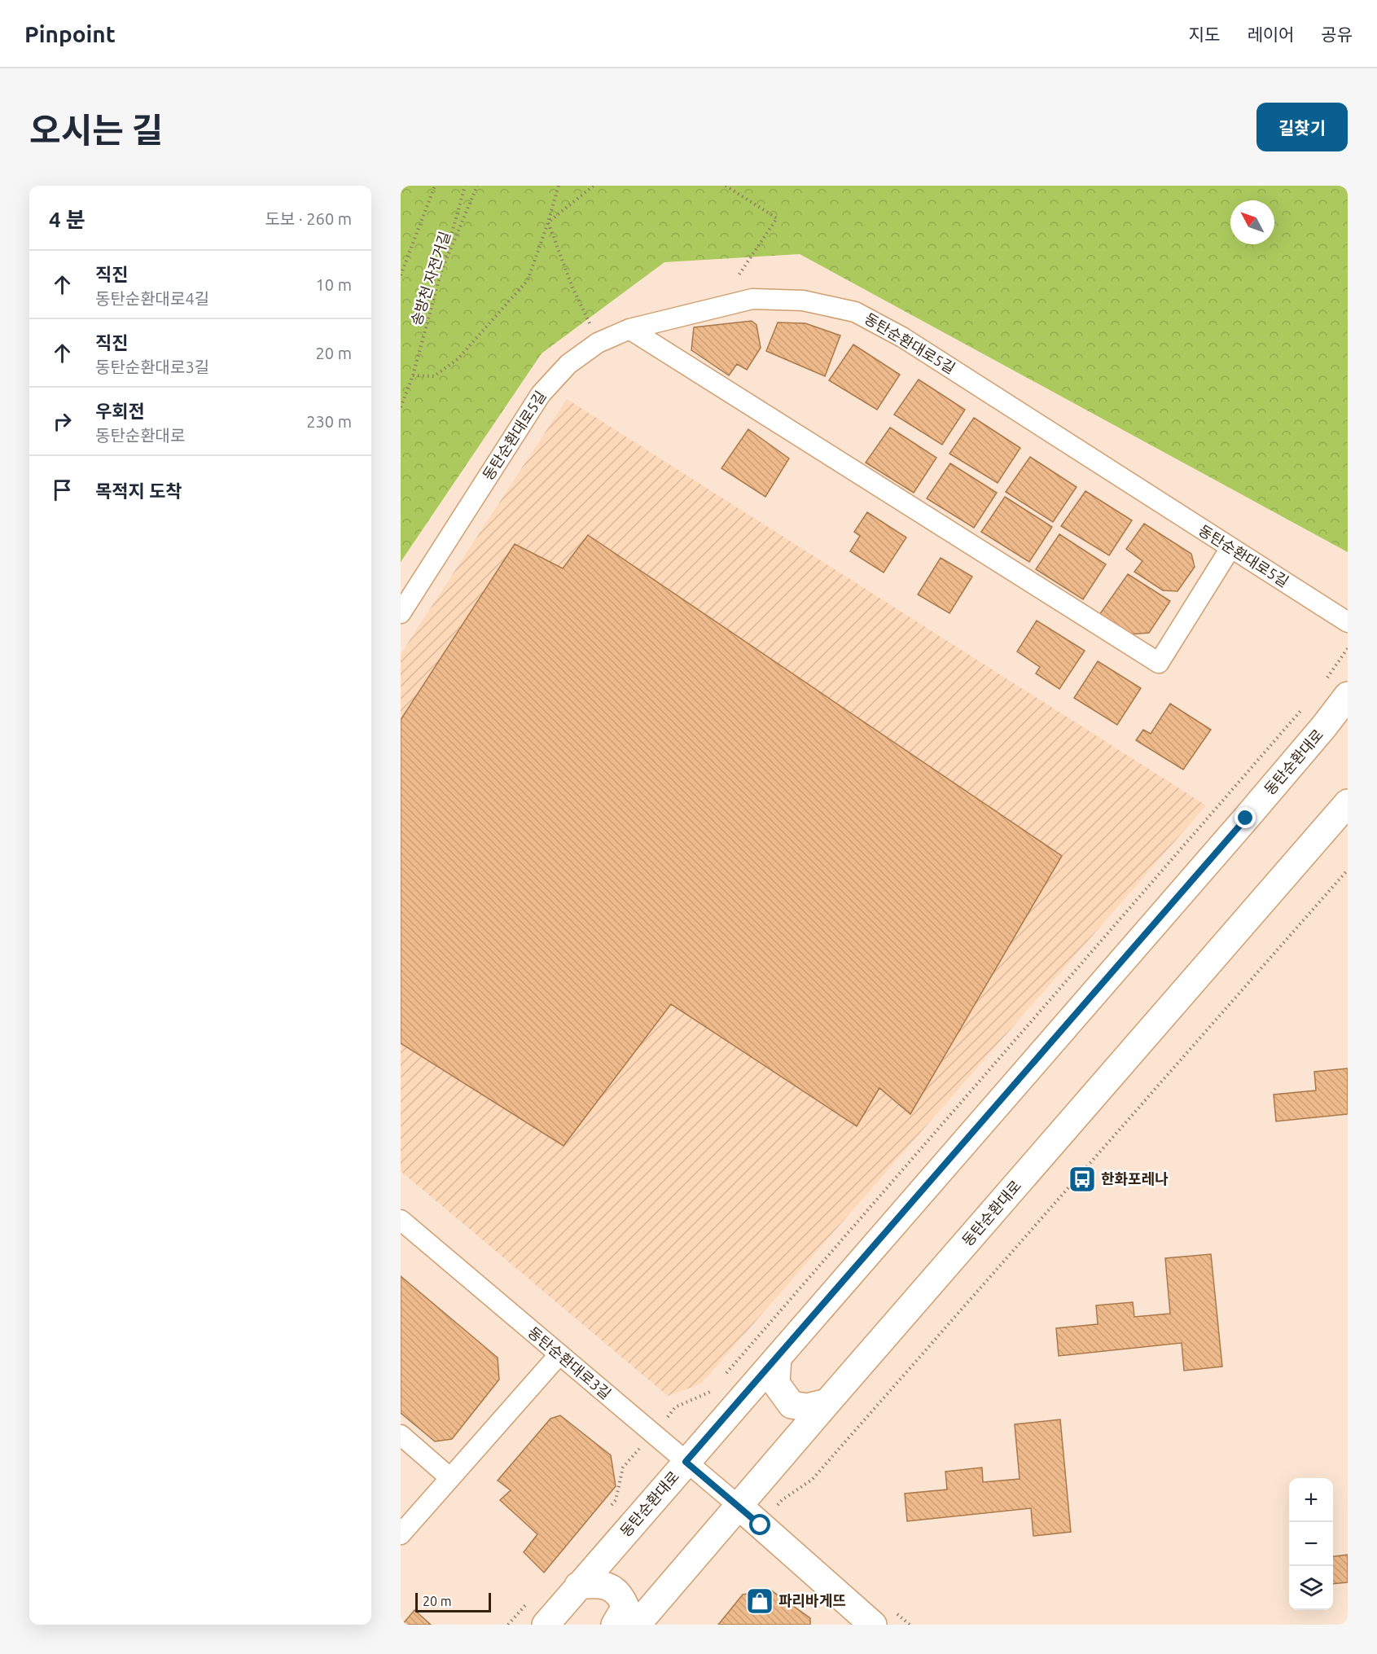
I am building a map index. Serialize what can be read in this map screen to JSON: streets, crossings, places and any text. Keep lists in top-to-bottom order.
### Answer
{
  "streets": {
    "main road": ["동탄순환대로"],
    "street": ["동탄순환대로5길", "동탄순환대로3길"],
    "path": ["송방천 자전거길"]
  },
  "crossings": [
    ["동탄순환대로", "동탄순환대로3길"]
  ],
  "places": {
    "bus stop": ["한화포레나"],
    "shop": ["파리바게뜨"]
  },
  "scale_bar": "20 m",
  "north": "top left",
  "page": {
    "header": "Pinpoint",
    "nav": ["지도", "레이어", "공유"],
    "title": "오시는 길",
    "buttons": "길찾기",
    "heading": ["4 분", "도보 · 260 m"],
    "list": [
      ["직진", "동탄순환대로4길", "10 m"],
      ["직진", "동탄순환대로3길", "20 m"],
      ["우회전", "동탄순환대로", "230 m"],
      "목적지 도착"
    ],
    "map_buttons": ["+", "−"],
    "scale": "20 m"
  }
}
